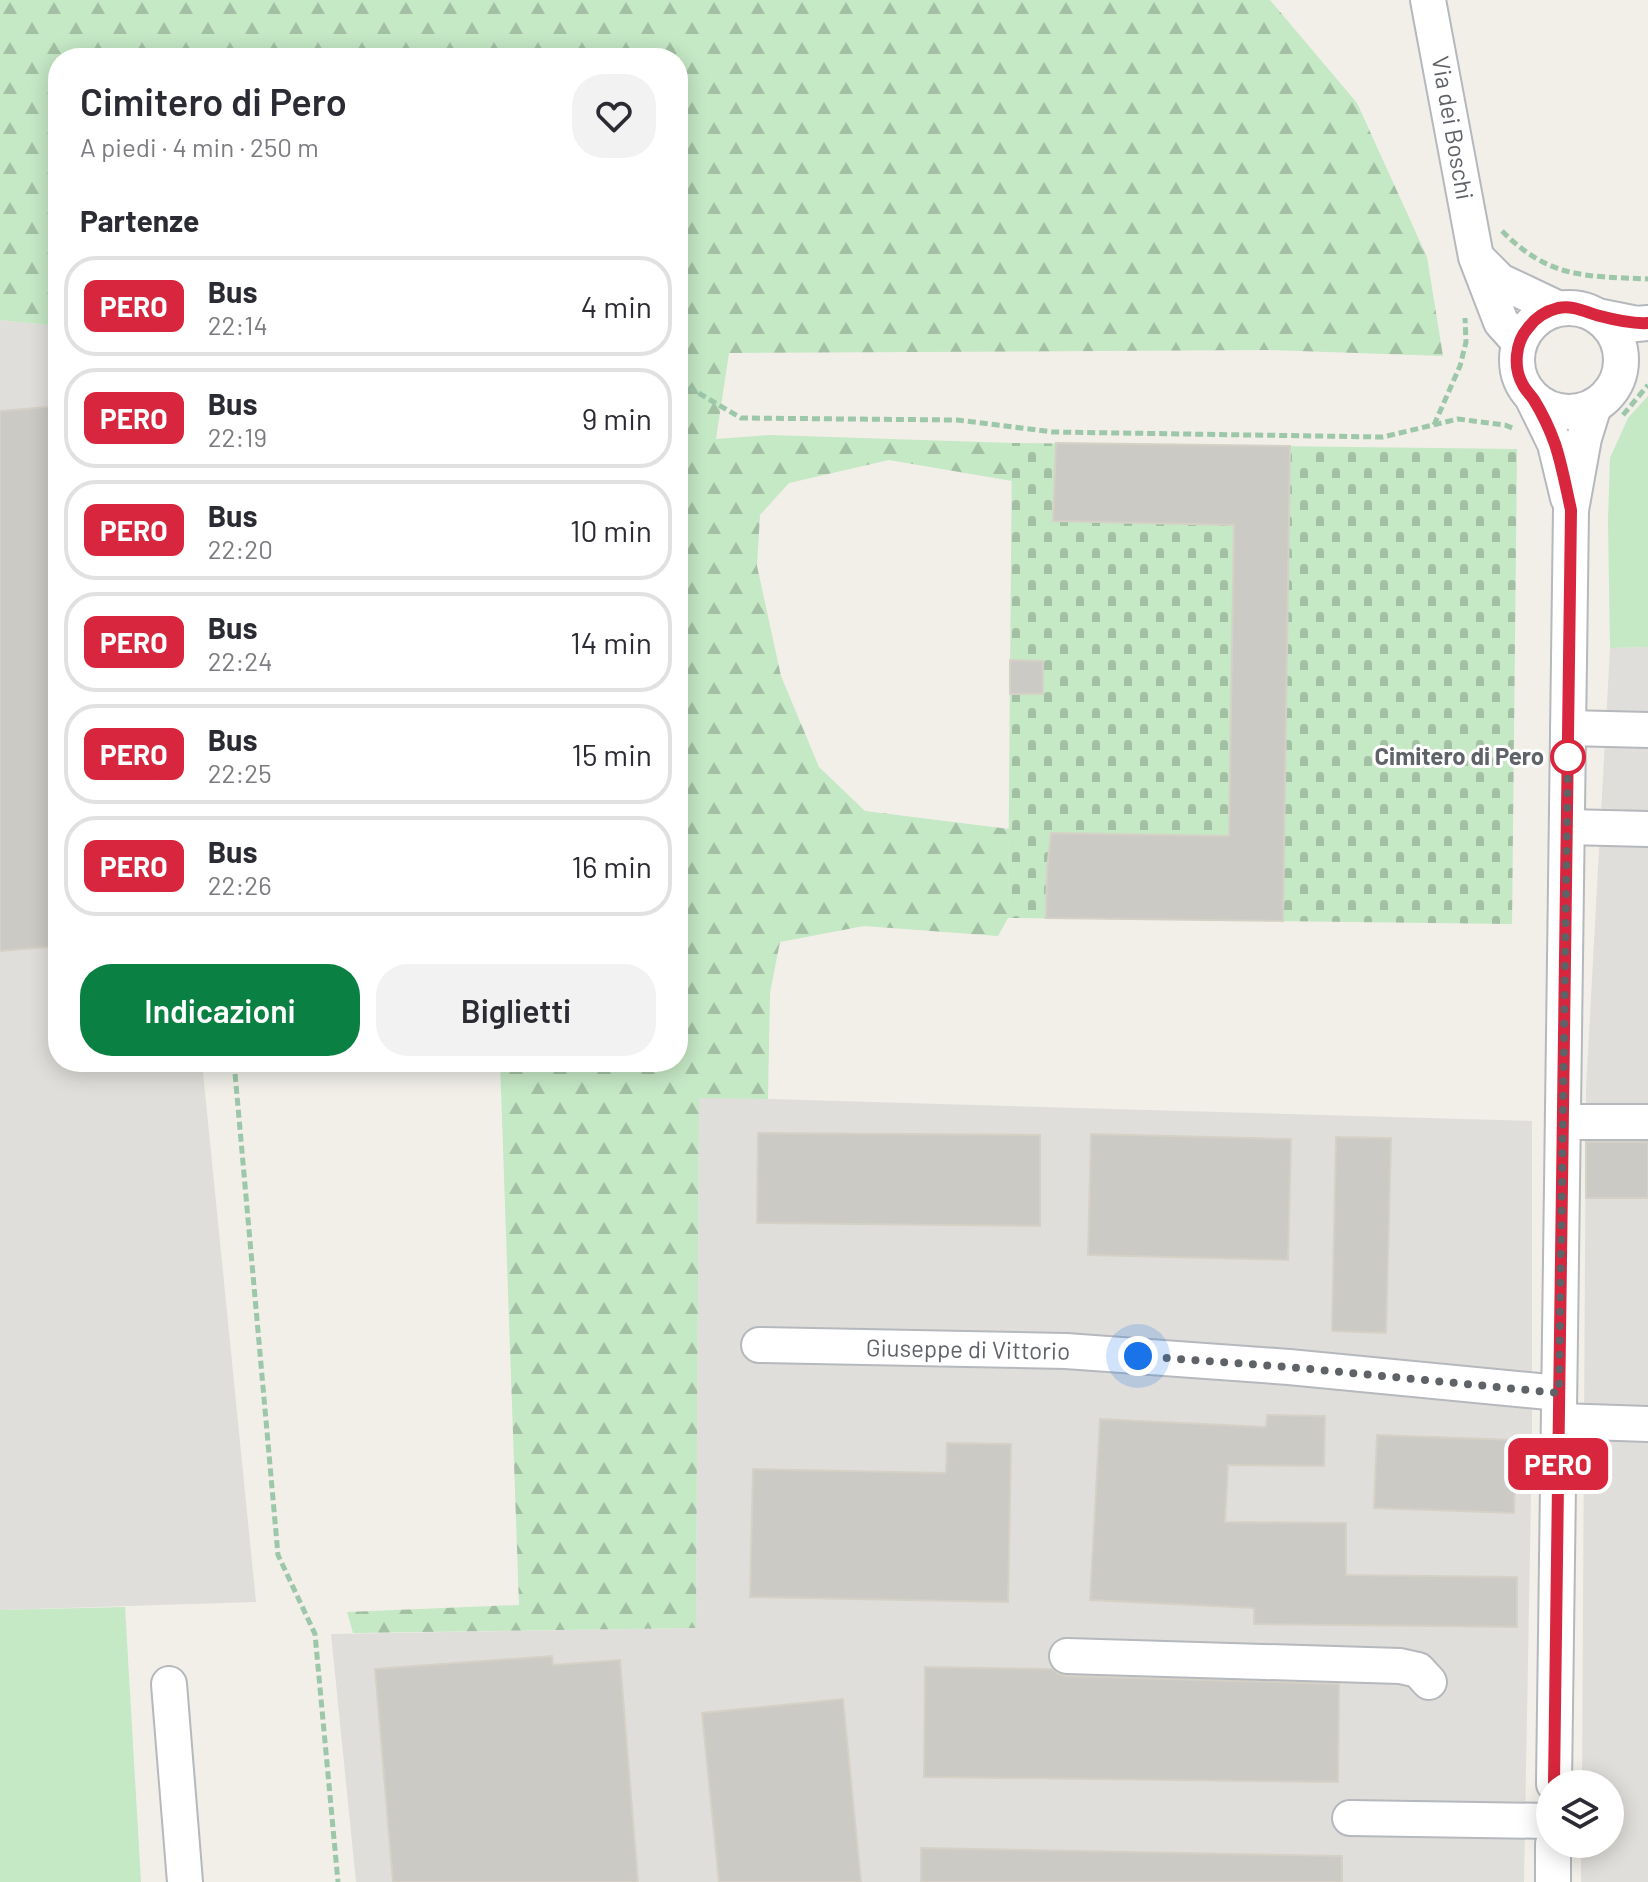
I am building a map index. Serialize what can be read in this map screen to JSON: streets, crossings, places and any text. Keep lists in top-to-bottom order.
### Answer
{
  "streets": {
    "street": ["Via dei Boschi", "Giuseppe di Vittorio"]
  },
  "places": ["Cimitero di Pero"],
  "lines": ["bus line PERO"],
  "page": {
    "on_map": "PERO",
    "heading": [
      ["Cimitero di Pero", "A piedi · 4 min · 250 m"],
      "Partenze"
    ],
    "list": [
      {
        "mark": "PERO",
        "name": "Bus",
        "note": "22:14",
        "value": "4 min"
      },
      {
        "mark": "PERO",
        "name": "Bus",
        "note": "22:19",
        "value": "9 min"
      },
      {
        "mark": "PERO",
        "name": "Bus",
        "note": "22:20",
        "value": "10 min"
      },
      {
        "mark": "PERO",
        "name": "Bus",
        "note": "22:24",
        "value": "14 min"
      },
      {
        "mark": "PERO",
        "name": "Bus",
        "note": "22:25",
        "value": "15 min"
      },
      {
        "mark": "PERO",
        "name": "Bus",
        "note": "22:26",
        "value": "16 min"
      }
    ],
    "buttons": ["Indicazioni", "Biglietti"]
  }
}
